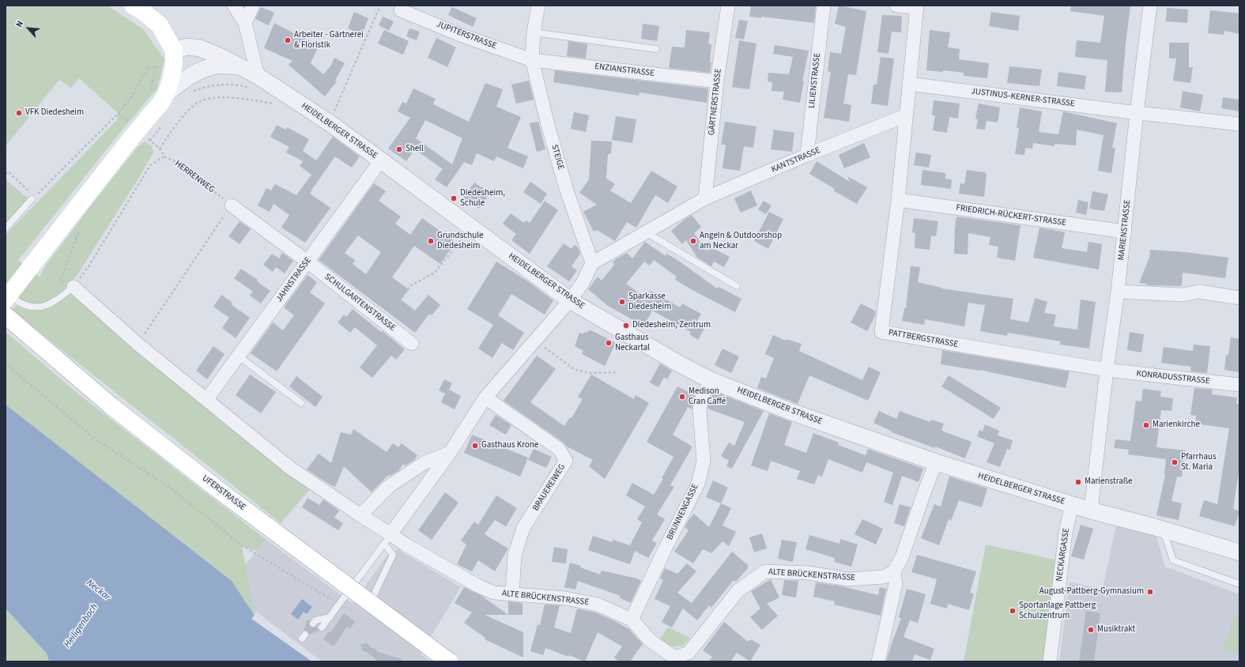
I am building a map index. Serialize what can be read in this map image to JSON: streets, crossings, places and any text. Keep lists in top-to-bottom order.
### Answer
{
  "streets": {
    "main road": ["UFERSTRASSE"],
    "street": [
      "JUPITERSTRASSE",
      "ENZIANSTRASSE",
      "LILIENSTRASSE",
      "JUSTINUS-KERNER-STRASSE",
      "GÄRTNERSTRASSE",
      "HEIDELBERGER STRASSE",
      "STEIGE",
      "KANTSTRASSE",
      "FRIEDRICH-RÜCKERT-STRASSE",
      "MARIENSTRASSE",
      "JAHNSTRASSE",
      "SCHULGARTENSTRASSE",
      "PATTBERGSTRASSE",
      "KONRADUSSTRASSE",
      "BRAUEREIWEG",
      "BRUNNENGASSE",
      "NECKARGASSE",
      "ALTE BRÜCKENSTRASSE"
    ],
    "path": ["HERRENWEG"]
  },
  "crossings": [
    ["JUPITERSTRASSE", "ENZIANSTRASSE"],
    ["JUPITERSTRASSE", "STEIGE"],
    ["ENZIANSTRASSE", "GÄRTNERSTRASSE"],
    ["ENZIANSTRASSE", "STEIGE"],
    ["LILIENSTRASSE", "KANTSTRASSE"],
    ["JUSTINUS-KERNER-STRASSE", "MARIENSTRASSE"],
    ["GÄRTNERSTRASSE", "KANTSTRASSE"],
    ["HEIDELBERGER STRASSE", "MARIENSTRASSE"],
    ["HEIDELBERGER STRASSE", "JAHNSTRASSE"],
    ["HEIDELBERGER STRASSE", "BRUNNENGASSE"],
    ["HEIDELBERGER STRASSE", "NECKARGASSE"],
    ["STEIGE", "KANTSTRASSE"],
    ["KANTSTRASSE", "PATTBERGSTRASSE"],
    ["FRIEDRICH-RÜCKERT-STRASSE", "MARIENSTRASSE"],
    ["FRIEDRICH-RÜCKERT-STRASSE", "PATTBERGSTRASSE"],
    ["MARIENSTRASSE", "PATTBERGSTRASSE"],
    ["MARIENSTRASSE", "KONRADUSSTRASSE"],
    ["JAHNSTRASSE", "SCHULGARTENSTRASSE"],
    ["PATTBERGSTRASSE", "KONRADUSSTRASSE"],
    ["BRAUEREIWEG", "ALTE BRÜCKENSTRASSE"],
    ["BRUNNENGASSE", "ALTE BRÜCKENSTRASSE"]
  ],
  "water": ["Neckar", "Heiligenbach"],
  "places": [
    "Arbeiter - Gärtnerei & Floristik",
    "VFK Diedesheim",
    "Shell",
    "Diedesheim, Schule",
    "Grundschule Diedesheim",
    "Angeln & Outdoorshop am Neckar",
    "Sparkasse Diedesheim",
    "Diedesheim, Zentrum",
    "Gasthaus Neckartal",
    "Medison Cran Caffé",
    "Marienkirche",
    "Gasthaus Krone",
    "Pfarrhaus St. Maria",
    "Marienstraße",
    "August-Pattberg-Gymnasium",
    "Sportanlage Pattberg Schulzentrum",
    "Musiktrakt"
  ],
  "north": "top left"
}
